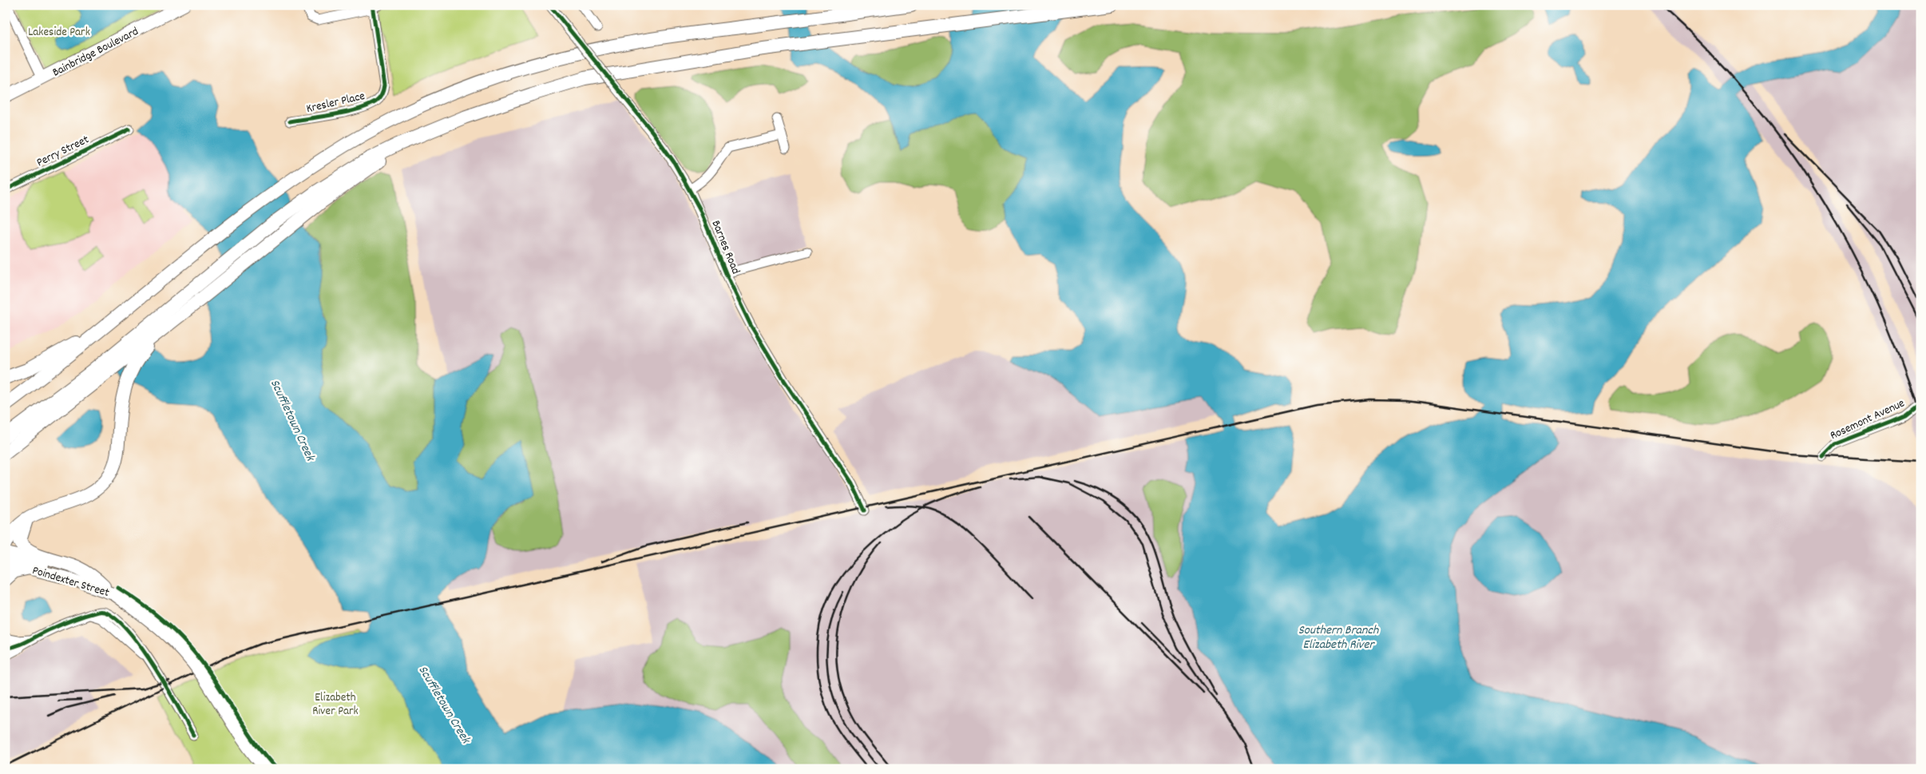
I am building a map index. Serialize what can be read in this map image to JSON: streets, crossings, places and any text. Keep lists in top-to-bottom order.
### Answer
{
  "streets": {
    "main road": ["Bainbridge Boulevard", "Poindexter Street"],
    "street": [
      "Kresler Place",
      "Perry Street",
      "Barnes Road",
      "Rosemont Avenue"
    ]
  },
  "water": ["Scuffletown Creek", "Southern Branch Elizabeth River"],
  "parks": ["Lakeside Park", "Elizabeth River Park"]
}
